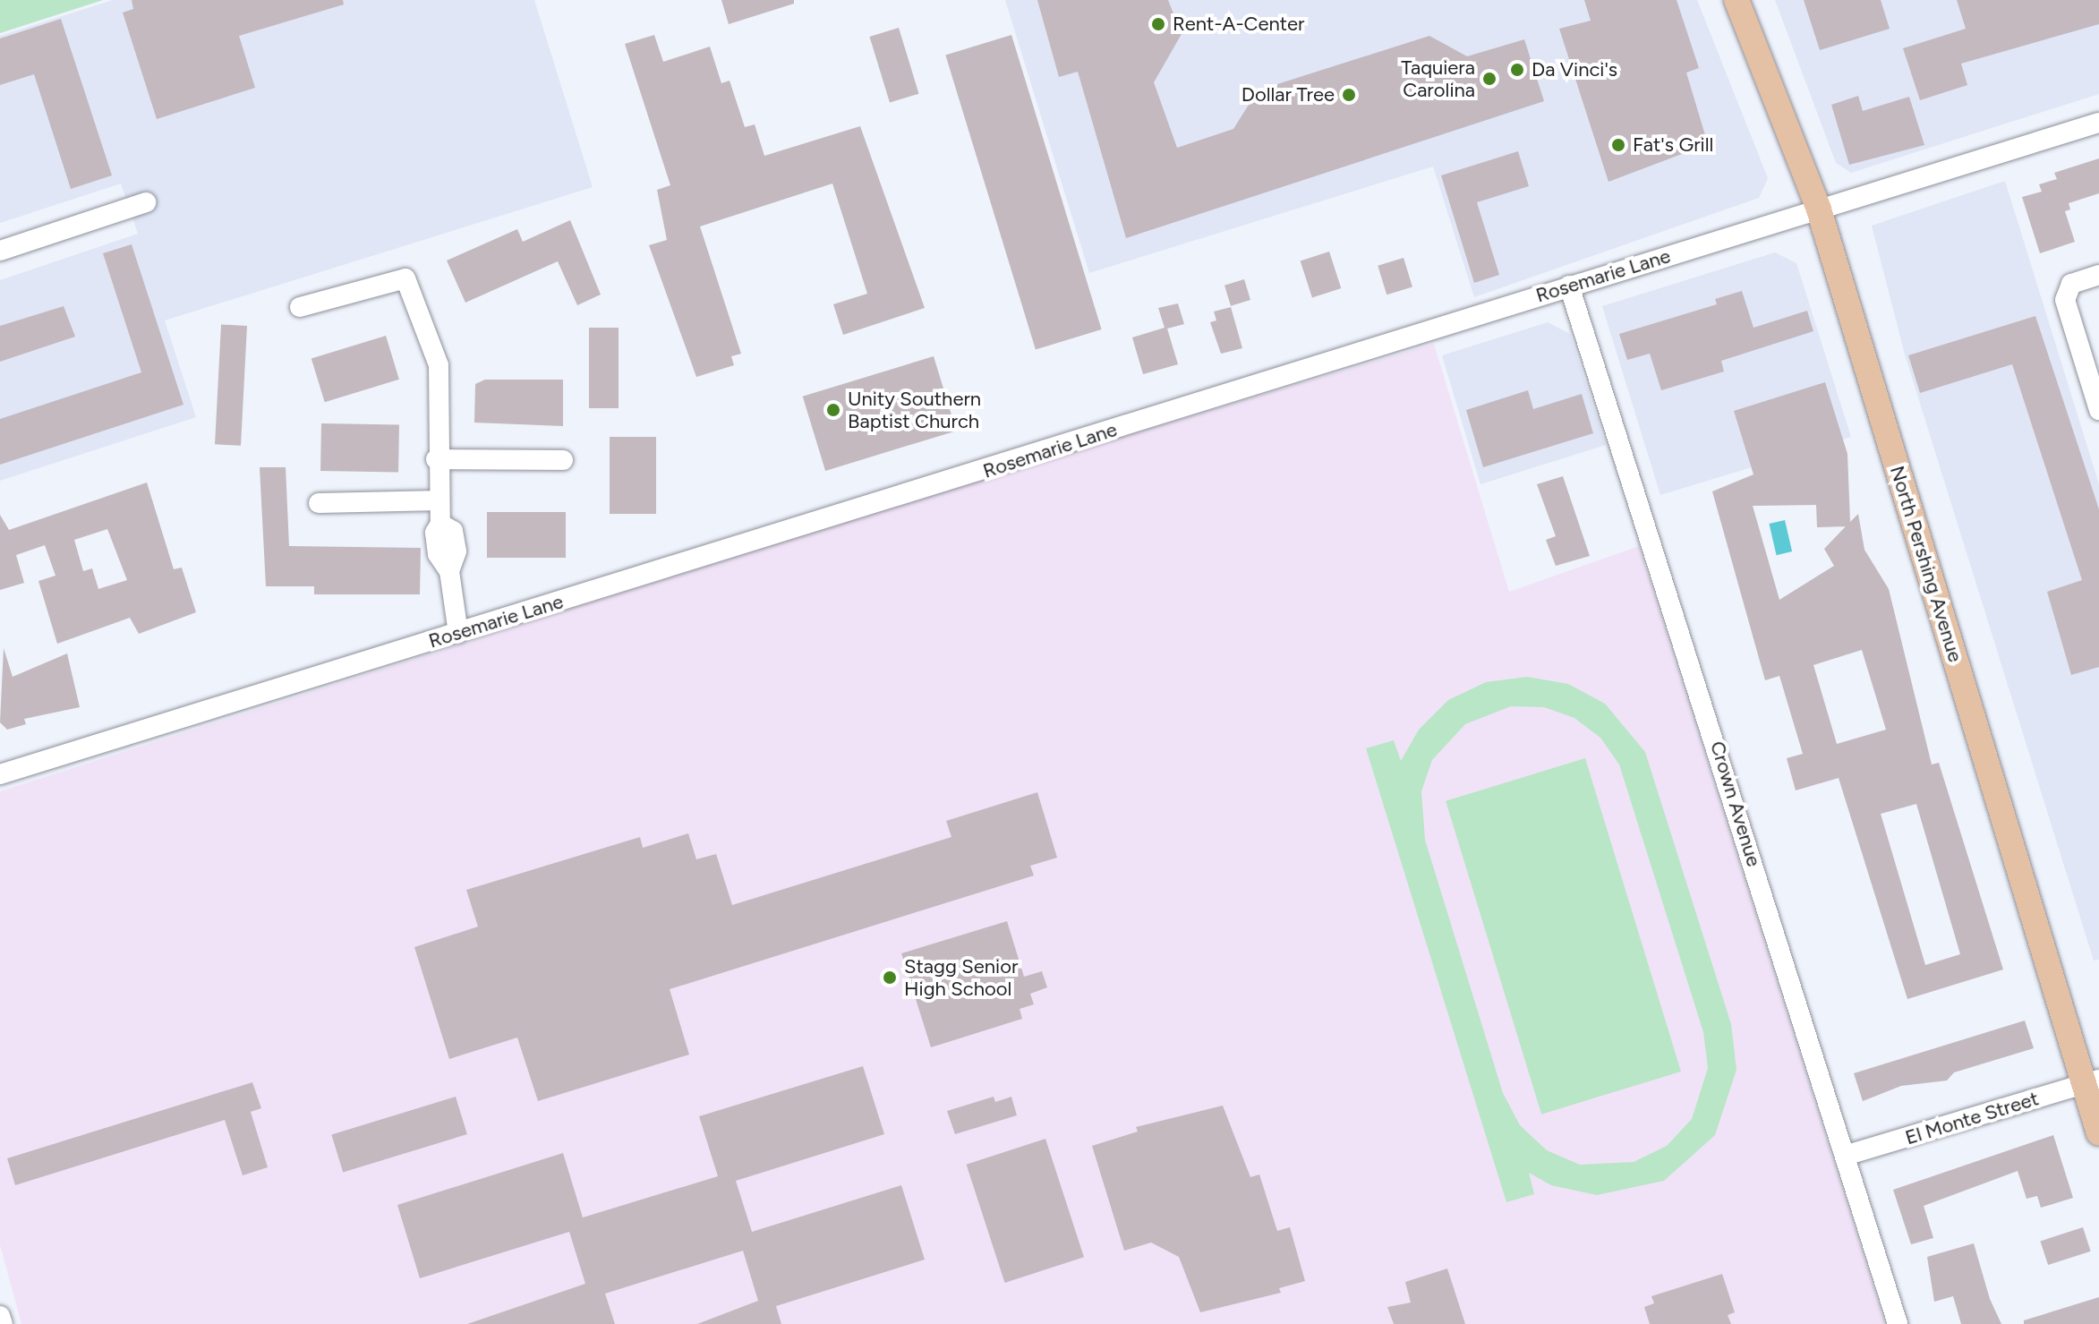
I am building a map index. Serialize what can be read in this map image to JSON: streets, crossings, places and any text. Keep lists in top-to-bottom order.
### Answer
{
  "streets": {
    "main road": ["North Pershing Avenue"],
    "street": ["Rosemarie Lane", "Crown Avenue", "El Monte Street"]
  },
  "crossings": [
    ["Rosemarie Lane", "North Pershing Avenue"],
    ["Rosemarie Lane", "Crown Avenue"],
    ["North Pershing Avenue", "El Monte Street"],
    ["Crown Avenue", "El Monte Street"]
  ],
  "places": [
    "Rent-A-Center",
    "Da Vinci's",
    "Taquiera Carolina",
    "Dollar Tree",
    "Fat's Grill",
    "Unity Southern Baptist Church",
    "Stagg Senior High School"
  ]
}
